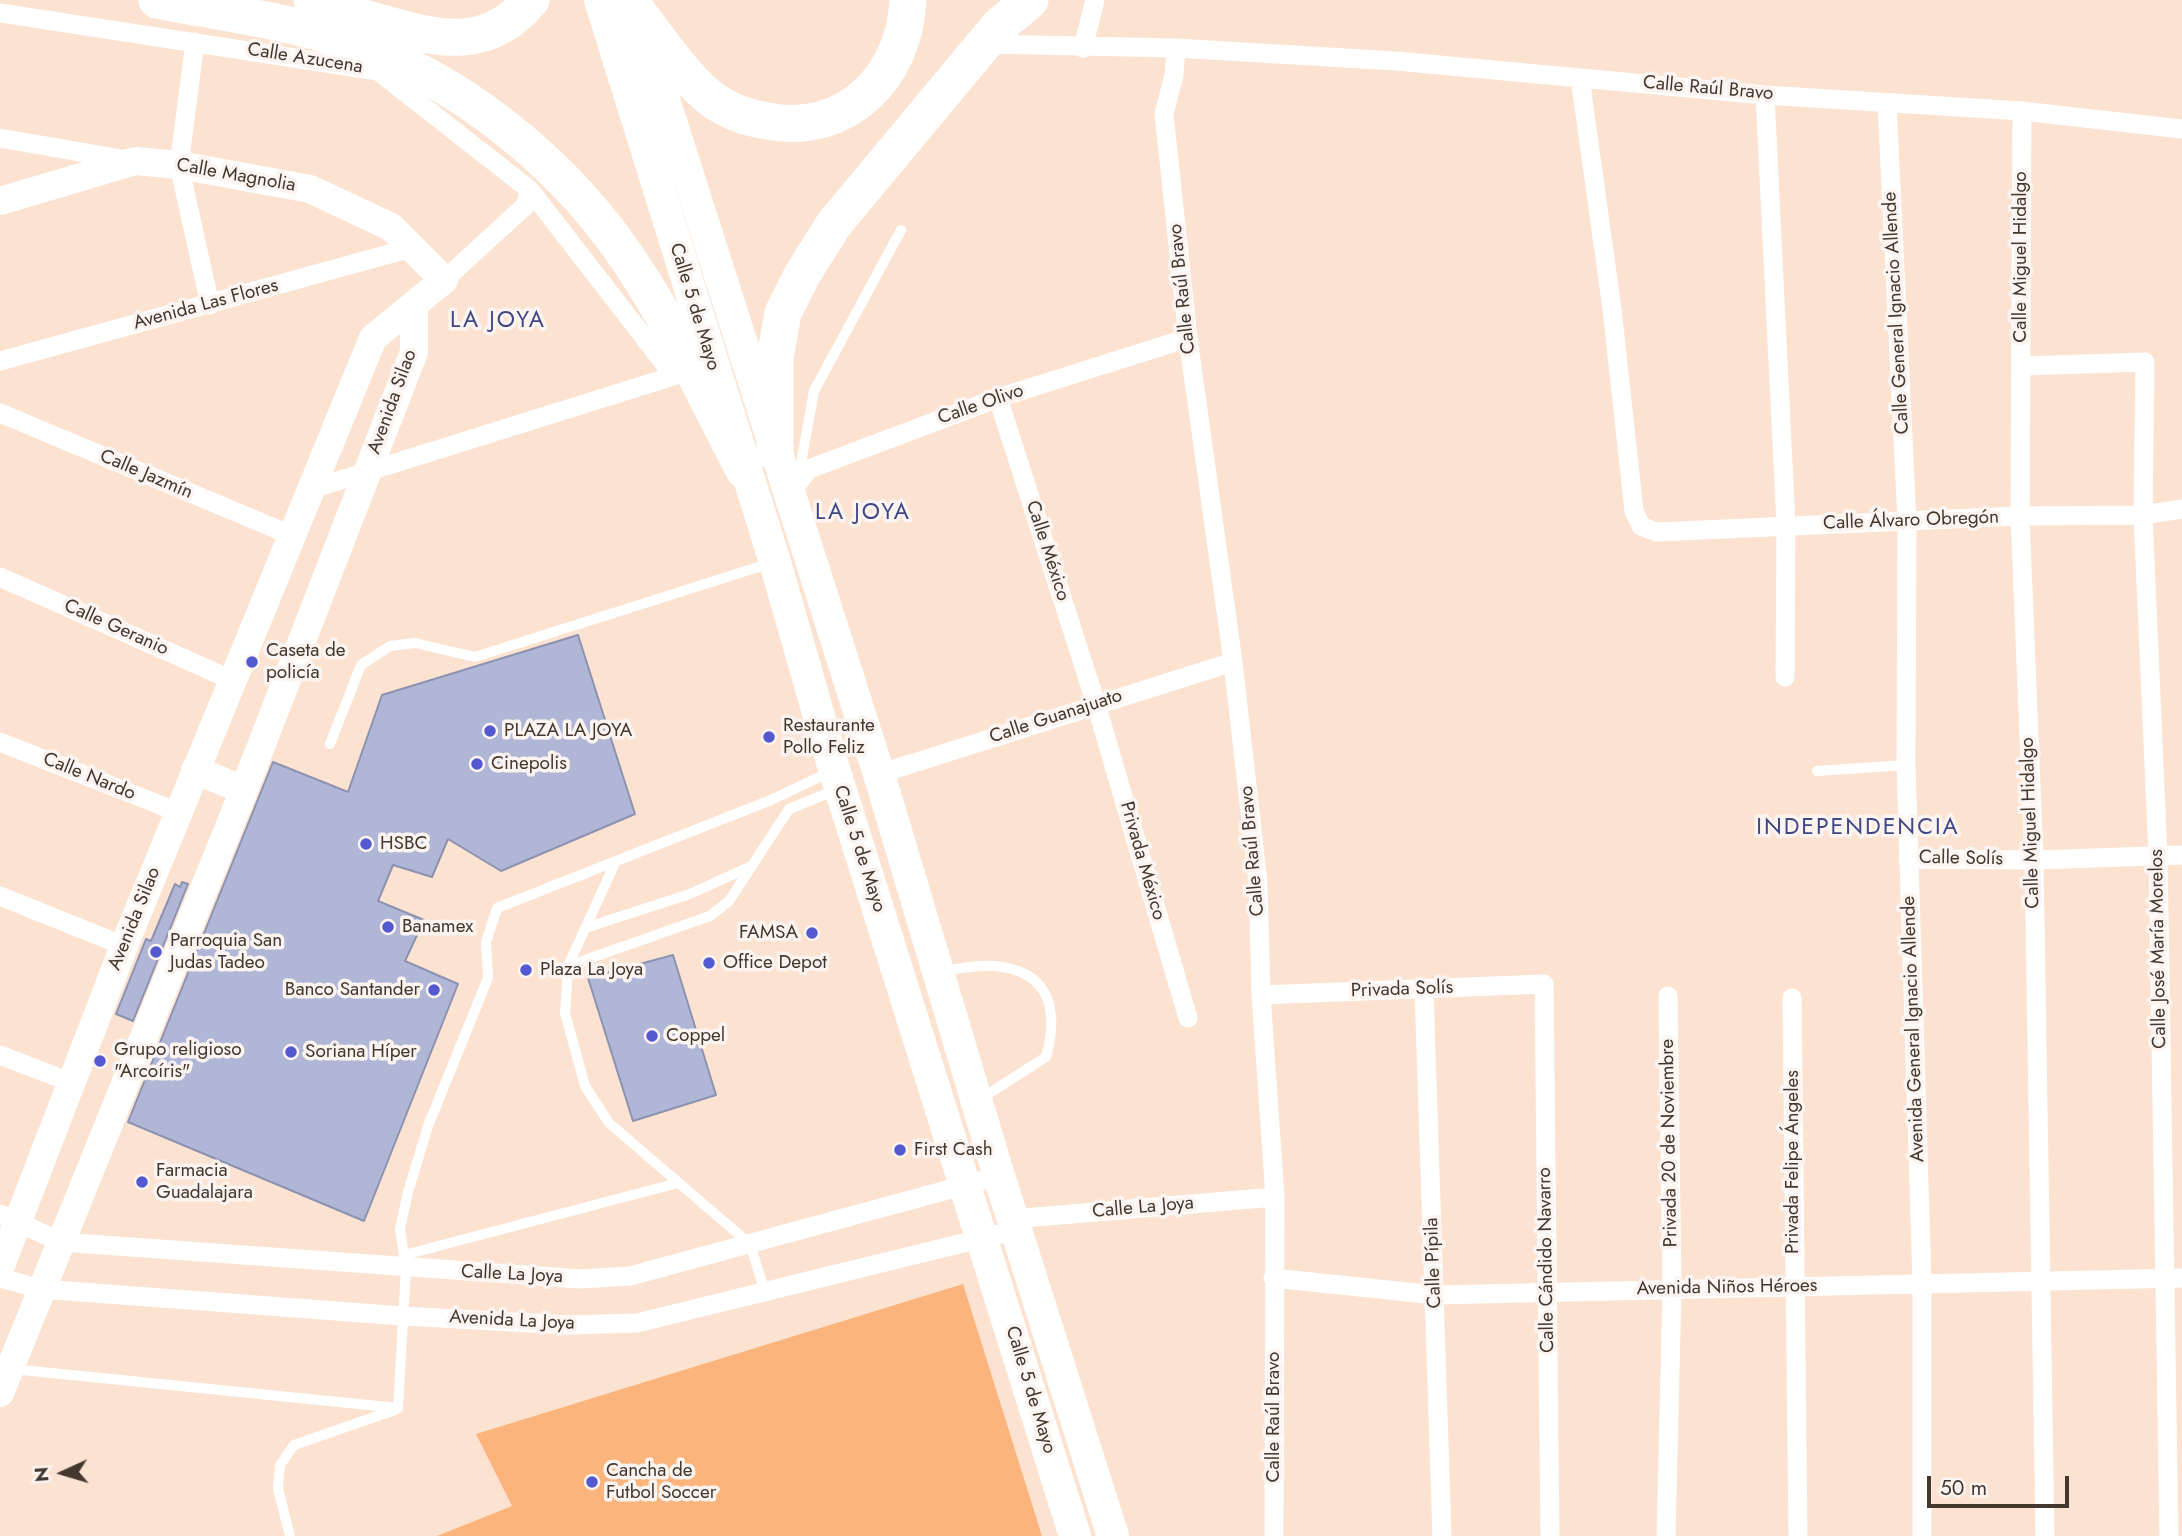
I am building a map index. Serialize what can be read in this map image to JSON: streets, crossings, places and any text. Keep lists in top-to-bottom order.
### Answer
{
  "streets": {
    "main road": ["Calle 5 de Mayo"],
    "street": [
      "Calle Azucena",
      "Calle Raúl Bravo",
      "Calle Magnolia",
      "Calle Miguel Hidalgo",
      "Avenida Las Flores",
      "Calle General Ignacio Allende",
      "Avenida Silao",
      "Calle Olivo",
      "Calle Jazmín",
      "Calle Álvaro Obregón",
      "Calle México",
      "Calle Geranio",
      "Calle Guanajuato",
      "Calle Nardo",
      "Calle Solís",
      "Privada México",
      "Calle José María Morelos",
      "Privada Solís",
      "Avenida General Ignacio Allende",
      "Privada 20 de Noviembre",
      "Privada Felipe Ángeles",
      "Calle La Joya",
      "Calle Cándido Navarro",
      "Calle Pípila",
      "Avenida Niños Héroes",
      "Avenida La Joya"
    ]
  },
  "crossings": [
    ["Calle Raúl Bravo", "Calle Miguel Hidalgo"],
    ["Calle Raúl Bravo", "Calle General Ignacio Allende"],
    ["Calle Raúl Bravo", "Calle Olivo"],
    ["Calle Raúl Bravo", "Calle Álvaro Obregón"],
    ["Calle Raúl Bravo", "Calle Guanajuato"],
    ["Calle Raúl Bravo", "Privada Solís"],
    ["Calle Raúl Bravo", "Calle La Joya"],
    ["Calle Raúl Bravo", "Avenida Niños Héroes"],
    ["Calle Magnolia", "Avenida Las Flores"],
    ["Calle Miguel Hidalgo", "Calle Álvaro Obregón"],
    ["Calle Miguel Hidalgo", "Calle Solís"],
    ["Calle Miguel Hidalgo", "Calle José María Morelos"],
    ["Calle Miguel Hidalgo", "Avenida Niños Héroes"],
    ["Calle 5 de Mayo", "Calle Olivo"],
    ["Calle 5 de Mayo", "Calle Guanajuato"],
    ["Calle 5 de Mayo", "Calle La Joya"],
    ["Calle 5 de Mayo", "Avenida La Joya"],
    ["Calle General Ignacio Allende", "Calle Álvaro Obregón"],
    ["Calle General Ignacio Allende", "Avenida General Ignacio Allende"],
    ["Avenida Silao", "Calle Jazmín"],
    ["Avenida Silao", "Calle Geranio"],
    ["Avenida Silao", "Calle Nardo"],
    ["Avenida Silao", "Calle La Joya"],
    ["Avenida Silao", "Avenida La Joya"],
    ["Calle Olivo", "Calle México"],
    ["Calle Álvaro Obregón", "Calle José María Morelos"],
    ["Calle Álvaro Obregón", "Avenida General Ignacio Allende"],
    ["Calle México", "Calle Guanajuato"],
    ["Calle México", "Privada México"],
    ["Calle Guanajuato", "Privada México"],
    ["Calle Solís", "Calle José María Morelos"],
    ["Calle Solís", "Avenida General Ignacio Allende"],
    ["Calle José María Morelos", "Avenida Niños Héroes"],
    ["Privada Solís", "Calle Cándido Navarro"],
    ["Privada Solís", "Calle Pípila"],
    ["Avenida General Ignacio Allende", "Avenida Niños Héroes"],
    ["Privada 20 de Noviembre", "Avenida Niños Héroes"],
    ["Privada Felipe Ángeles", "Avenida Niños Héroes"],
    ["Calle La Joya", "Avenida La Joya"],
    ["Calle Cándido Navarro", "Avenida Niños Héroes"],
    ["Calle Pípila", "Avenida Niños Héroes"]
  ],
  "districts": ["LA JOYA", "LA JOYA", "INDEPENDENCIA"],
  "places": [
    "Caseta de policía",
    "PLAZA LA JOYA",
    "Restaurante Pollo Feliz",
    "Cinepolis",
    "HSBC",
    "Banamex",
    "FAMSA",
    "Parroquia San Judas Tadeo",
    "Office Depot",
    "Plaza La Joya",
    "Banco Santander",
    "Coppel",
    "Soriana Híper",
    "Grupo religioso \"Arcoíris\"",
    "First Cash",
    "Farmacia Guadalajara",
    "Cancha de Futbol Soccer"
  ],
  "scale_bar": "50 m",
  "north": "left"
}
